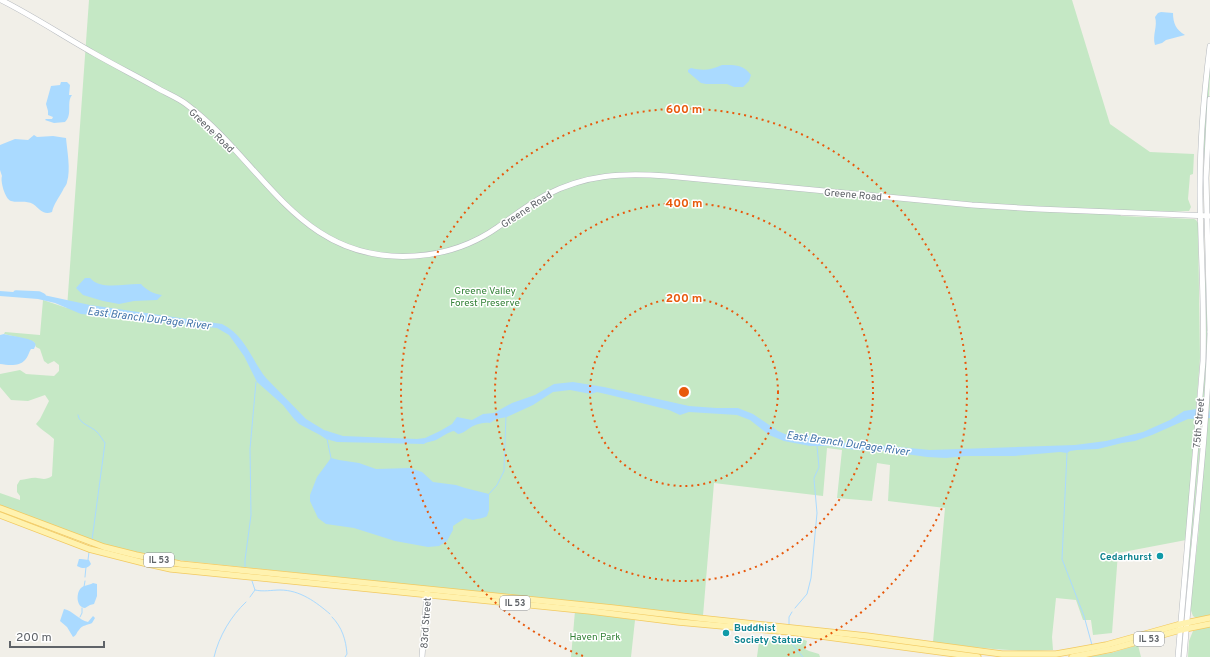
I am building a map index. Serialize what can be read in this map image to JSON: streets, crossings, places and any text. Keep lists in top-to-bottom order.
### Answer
{
  "streets": {
    "main road": ["IL 53"],
    "street": ["Greene Road", "75th Street", "83rd Street"]
  },
  "crossings": [
    ["Greene Road", "75th Street"],
    ["75th Street", "IL 53"],
    ["IL 53", "83rd Street"]
  ],
  "water": ["East Branch DuPage River"],
  "parks": ["Greene Valley Forest Preserve", "Haven Park"],
  "places": ["Cedarhurst", "Buddhist Society Statue"],
  "scale_bar": "200 m",
  "rings": ["600 m", "400 m", "200 m"]
}
